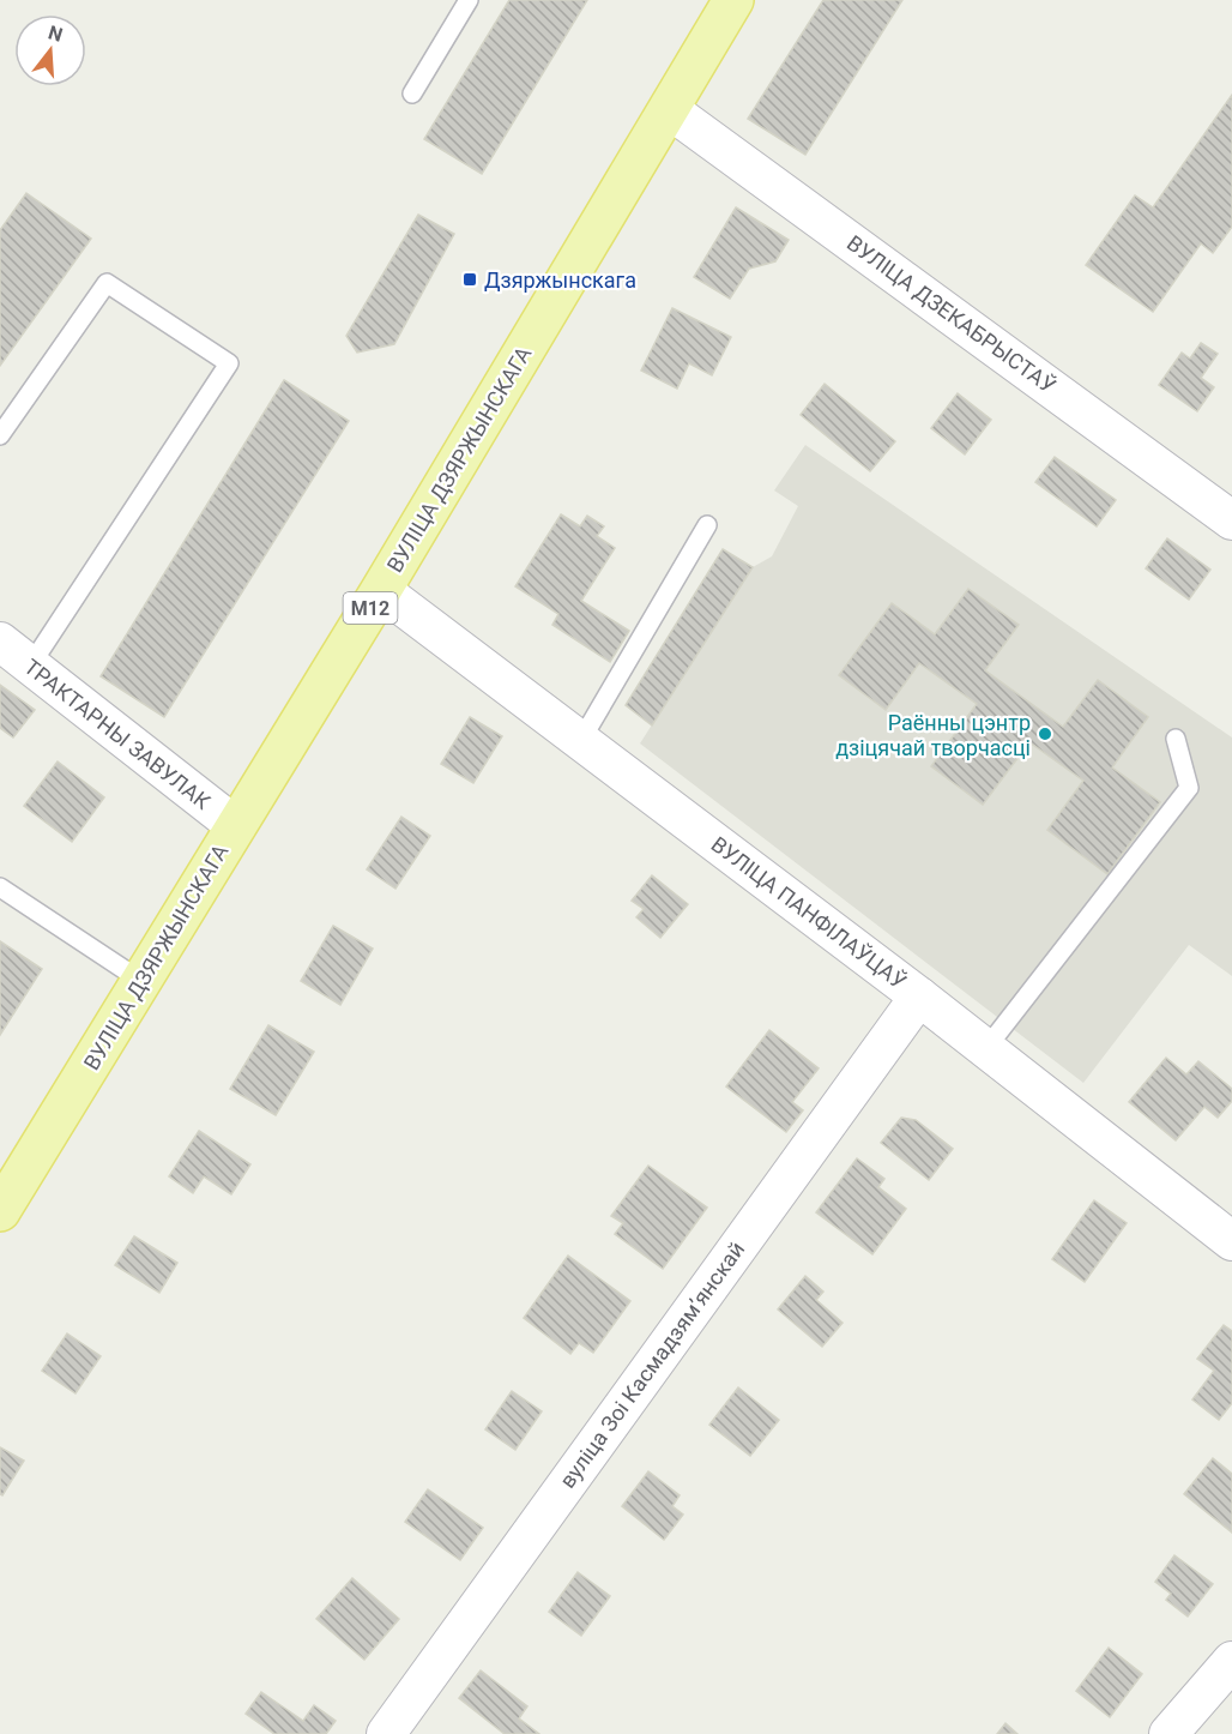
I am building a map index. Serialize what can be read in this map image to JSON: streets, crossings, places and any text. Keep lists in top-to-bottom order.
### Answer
{
  "streets": {
    "main road": ["ВУЛІЦА ДЗЯРЖЫНСКАГА", "М12"],
    "street": [
      "ВУЛІЦА ДЗЕКАБРЫСТАЎ",
      "ТРАКТАРНЫ ЗАВУЛАК",
      "ВУЛІЦА ПАНФІЛАЎЦАЎ",
      "вуліца Зоі Касмадзямʼянскай"
    ]
  },
  "crossings": [
    ["ВУЛІЦА ДЗЕКАБРЫСТАЎ", "ВУЛІЦА ДЗЯРЖЫНСКАГА"],
    ["ВУЛІЦА ДЗЯРЖЫНСКАГА", "ТРАКТАРНЫ ЗАВУЛАК"],
    ["ВУЛІЦА ДЗЯРЖЫНСКАГА", "ВУЛІЦА ПАНФІЛАЎЦАЎ"],
    ["ВУЛІЦА ПАНФІЛАЎЦАЎ", "вуліца Зоі Касмадзямʼянскай"]
  ],
  "places": {
    "transit": ["Дзяржынскага"],
    "other": ["Раённы цэнтр дзіцячай творчасці"]
  },
  "north": "top"
}
